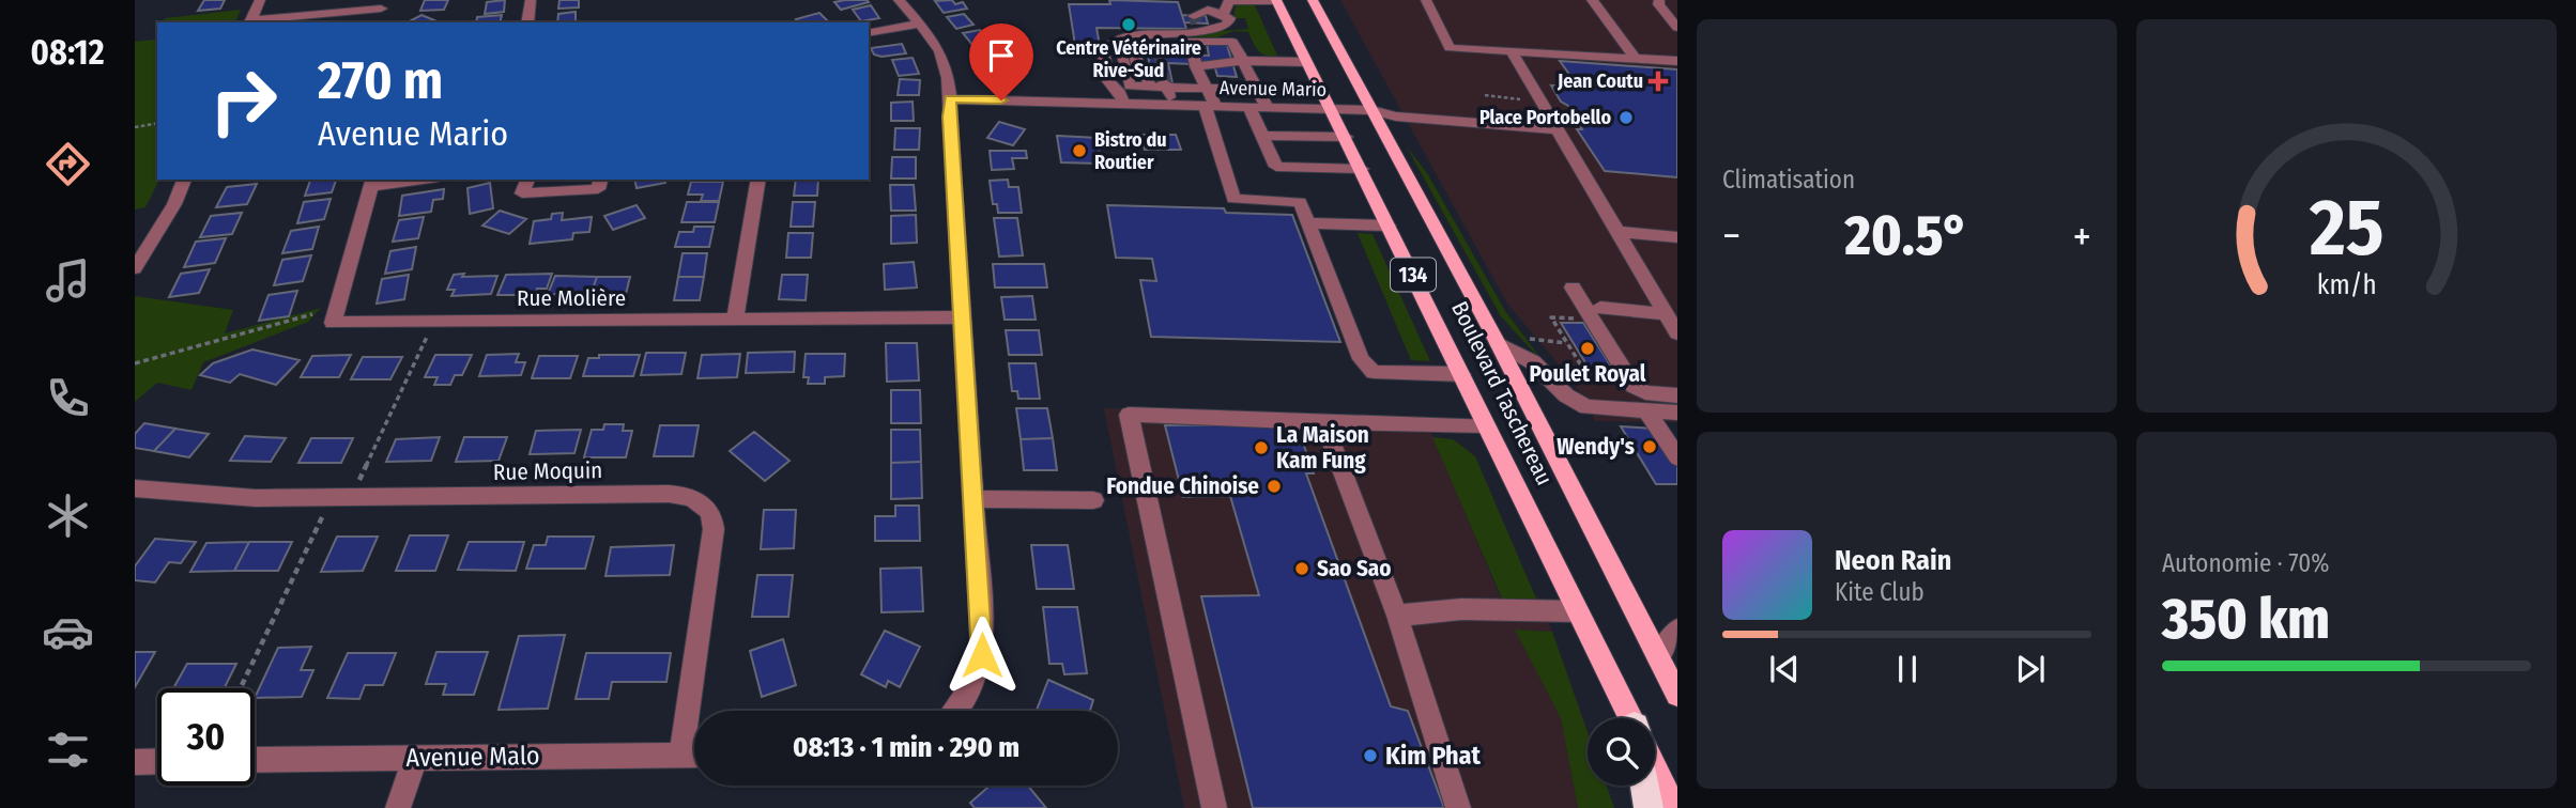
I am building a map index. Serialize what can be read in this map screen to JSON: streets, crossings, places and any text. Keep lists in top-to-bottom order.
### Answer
{
  "streets": {
    "main road": ["134", "Boulevard Taschereau"],
    "street": [
      "Avenue Mario",
      "Rue Molière",
      "Rue Moquin",
      "Avenue Malo"
    ]
  },
  "crossings": [
    ["Avenue Mario", "Boulevard Taschereau"],
    ["Rue Moquin", "Avenue Malo"]
  ],
  "places": {
    "other": [
      "Centre Vétérinaire Rive-Sud",
      "Place Portobello",
      "Bistro du Routier",
      "Poulet Royal",
      "Wendy's",
      "La Maison Kam Fung",
      "Fondue Chinoise",
      "Sao Sao",
      "Kim Phat"
    ],
    "health": ["Jean Coutu"]
  },
  "page": {
    "tabs": "08:12",
    "tile": [
      "Climatisation",
      ["Autonomie · 70%", "350 km"]
    ],
    "turn": ["270 m", "Avenue Mario"],
    "heat": ["−", "20.5°", "+"],
    "song": ["Neon Rain", "Kite Club"],
    "limit": "30",
    "trip": "08:13 · 1 min · 290 m",
    "gauge": ["25", "km/h"]
  }
}
